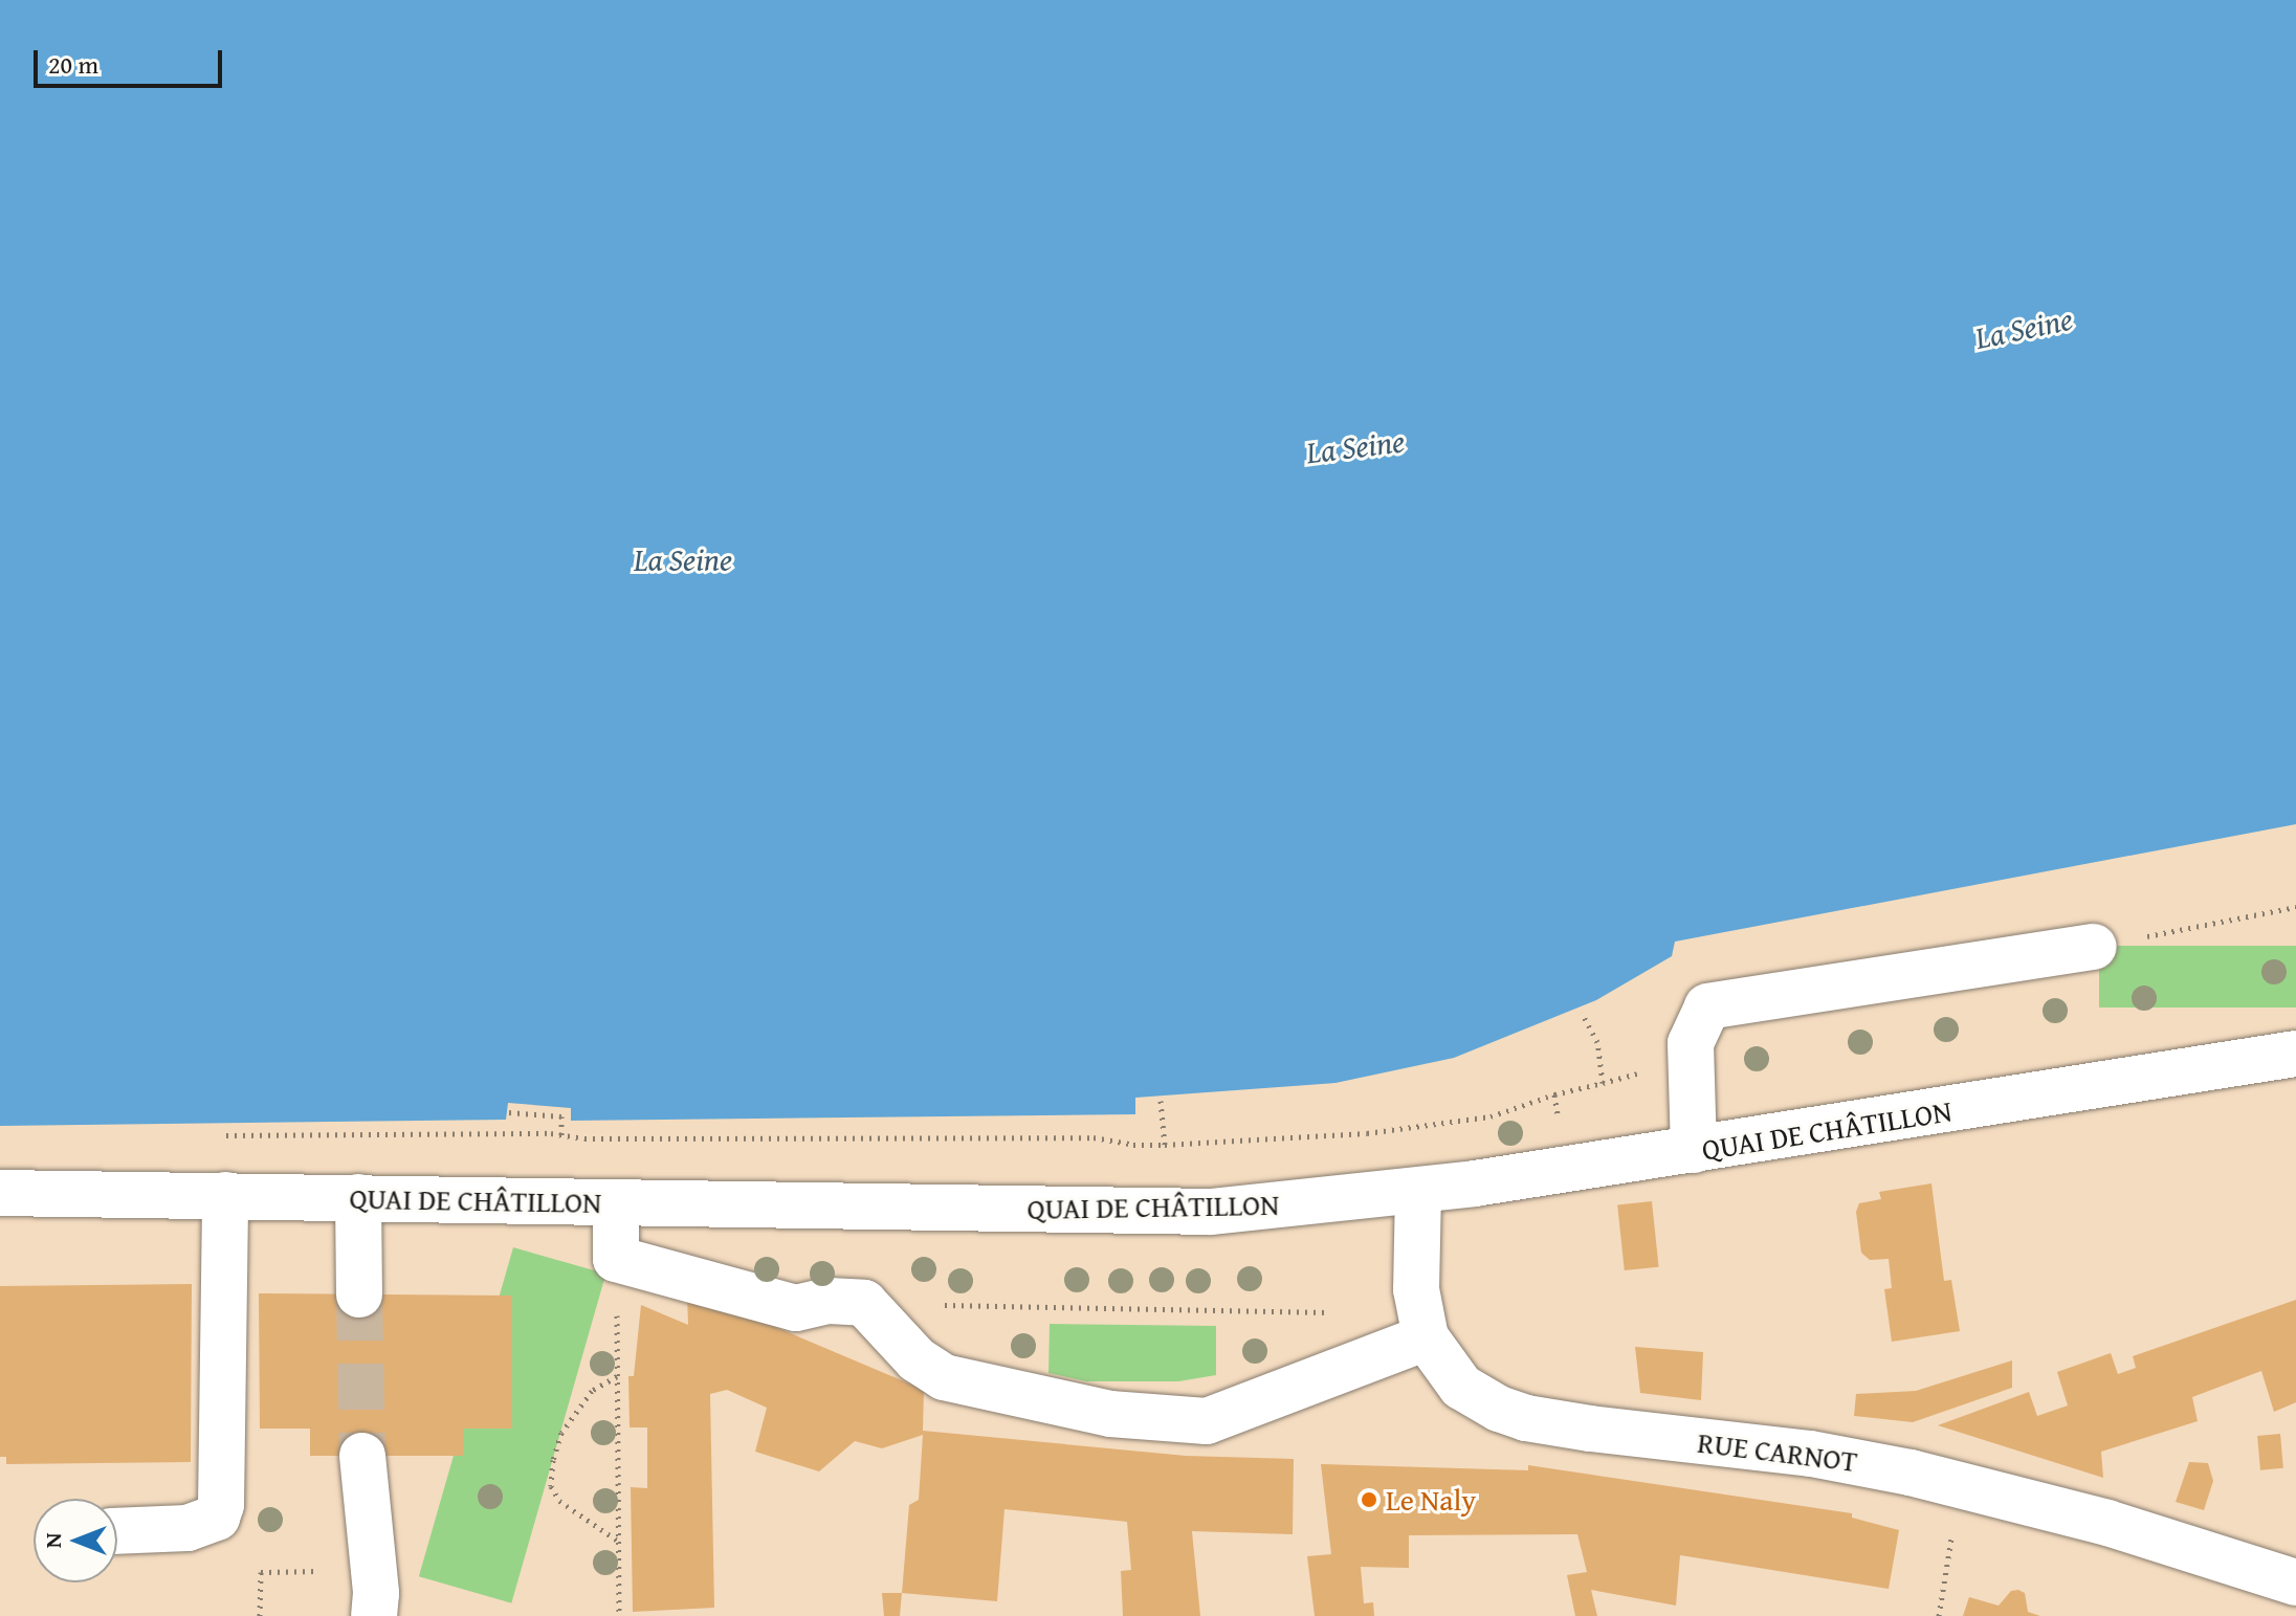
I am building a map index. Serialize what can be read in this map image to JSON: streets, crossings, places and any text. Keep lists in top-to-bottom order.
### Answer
{
  "streets": {
    "main road": ["QUAI DE CHÂTILLON", "RUE CARNOT"]
  },
  "crossings": [
    ["QUAI DE CHÂTILLON", "RUE CARNOT"]
  ],
  "water": ["La Seine"],
  "places": ["Le Naly"],
  "scale_bar": "20 m",
  "north": "left"
}
